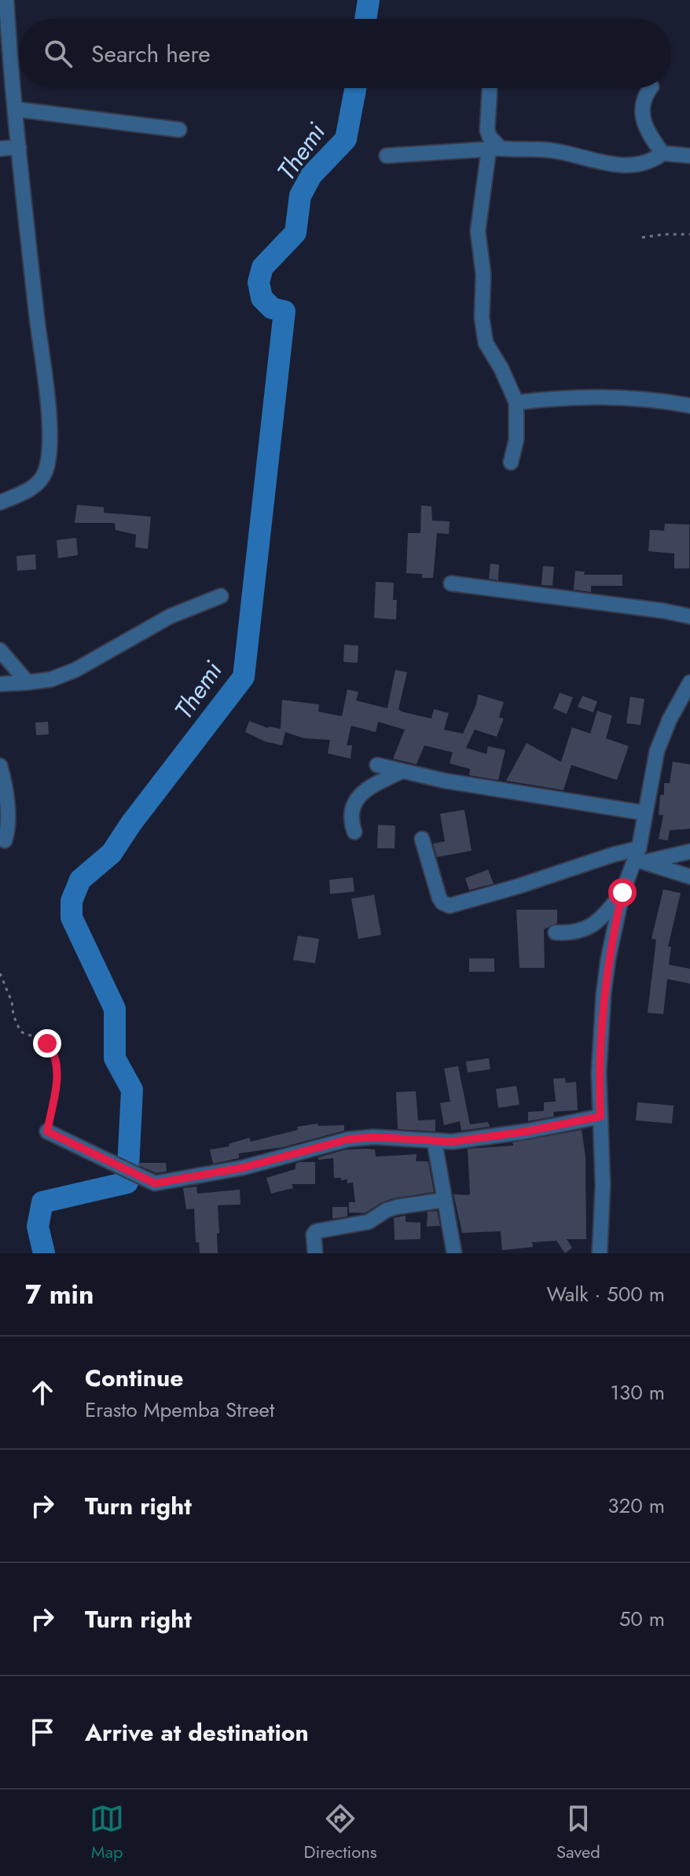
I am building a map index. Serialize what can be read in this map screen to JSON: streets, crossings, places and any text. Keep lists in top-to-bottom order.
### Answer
{
  "water": ["Themi"],
  "page": {
    "search": "Search here",
    "heading": ["7 min", "Walk · 500 m"],
    "list": [
      ["Continue", "Erasto Mpemba Street", "130 m"],
      ["Turn right", "320 m"],
      ["Turn right", "50 m"],
      "Arrive at destination"
    ],
    "nav": ["Map", "Directions", "Saved"]
  }
}
